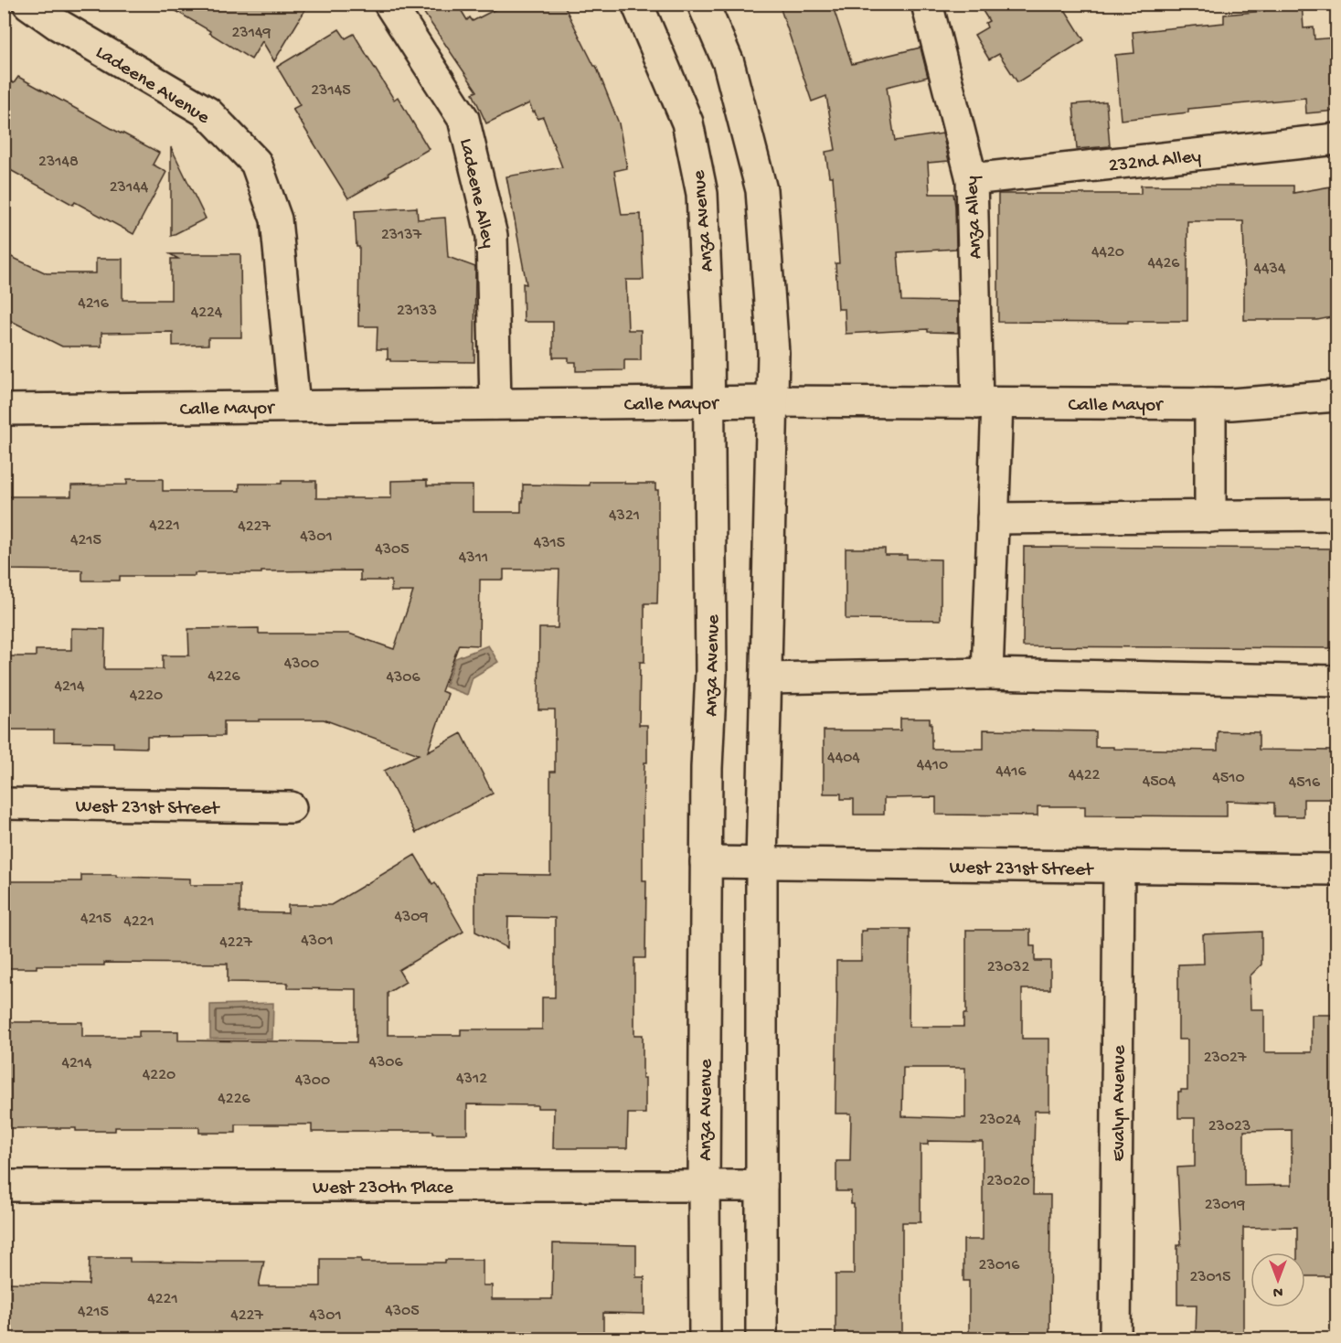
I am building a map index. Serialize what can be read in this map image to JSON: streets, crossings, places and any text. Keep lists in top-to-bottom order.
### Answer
{
  "streets": {
    "street": [
      "Ladeene Avenue",
      "232nd Alley",
      "Ladeene Alley",
      "Anza Alley",
      "Anza Avenue",
      "Calle Mayor",
      "West 231st Street",
      "Evalyn Avenue",
      "West 230th Place"
    ]
  },
  "crossings": [
    ["Ladeene Avenue", "Calle Mayor"],
    ["232nd Alley", "Anza Alley"],
    ["Ladeene Alley", "Calle Mayor"],
    ["Anza Alley", "Calle Mayor"],
    ["Anza Avenue", "Calle Mayor"],
    ["Anza Avenue", "West 231st Street"],
    ["Anza Avenue", "West 230th Place"],
    ["West 231st Street", "Evalyn Avenue"]
  ],
  "house_numbers": [
    "23149",
    "23145",
    "23148",
    "23144",
    "23137",
    "4420",
    "4426",
    "4434",
    "4216",
    "23133",
    "4224",
    "4321",
    "4221",
    "4227",
    "4301",
    "4215",
    "4315",
    "4305",
    "4311",
    "4300",
    "4226",
    "4306",
    "4214",
    "4220",
    "4404",
    "4410",
    "4416",
    "4422",
    "4510",
    "4504",
    "4516",
    "4309",
    "4215",
    "4221",
    "4301",
    "4227",
    "23032",
    "23027",
    "4306",
    "4214",
    "4220",
    "4312",
    "4300",
    "4226",
    "23024",
    "23023",
    "23020",
    "23019",
    "23016",
    "23015",
    "4221",
    "4305",
    "4215",
    "4227",
    "4301"
  ],
  "north": "bottom"
}
